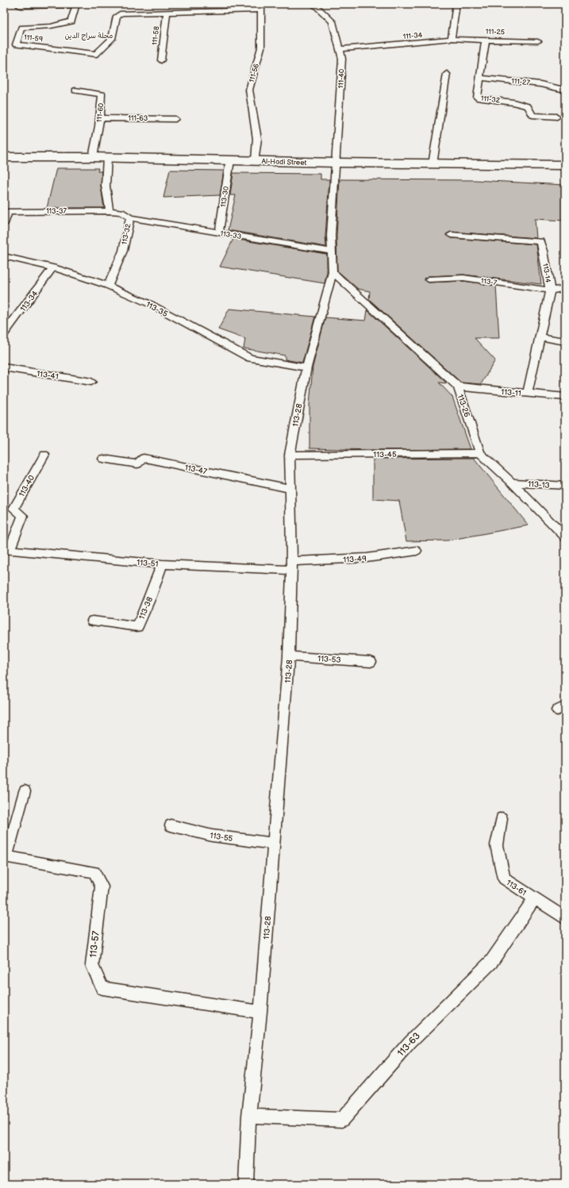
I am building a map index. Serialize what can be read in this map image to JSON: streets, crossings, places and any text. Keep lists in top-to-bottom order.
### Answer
{
  "streets": {
    "street": ["Al-Hadi Street"],
    "lane": [
      "111-25",
      "111-58",
      "111-34",
      "111-59",
      "111-56",
      "111-40",
      "111-27",
      "111-32",
      "111-60",
      "111-63",
      "113-30",
      "113-37",
      "113-32",
      "113-33",
      "113-14",
      "113-7",
      "113-34",
      "113-35",
      "113-41",
      "113-11",
      "113-26",
      "113-28",
      "113-45",
      "113-47",
      "113-13",
      "113-40",
      "113-49",
      "113-51",
      "113-38",
      "113-53",
      "113-55",
      "113-61",
      "113-57",
      "113-63"
    ]
  },
  "crossings": [
    ["111-25", "111-34"],
    ["111-25", "111-32"],
    ["111-58", "111-59"],
    ["111-34", "111-40"],
    ["111-56", "Al-Hadi Street"],
    ["111-40", "Al-Hadi Street"],
    ["111-40", "113-28"],
    ["111-27", "111-32"],
    ["111-60", "111-63"],
    ["111-60", "Al-Hadi Street"],
    ["Al-Hadi Street", "113-30"],
    ["Al-Hadi Street", "113-28"],
    ["113-30", "113-33"],
    ["113-37", "113-32"],
    ["113-32", "113-33"],
    ["113-32", "113-35"],
    ["113-33", "113-28"],
    ["113-14", "113-7"],
    ["113-14", "113-11"],
    ["113-34", "113-35"],
    ["113-35", "113-28"],
    ["113-11", "113-26"],
    ["113-26", "113-28"],
    ["113-26", "113-45"],
    ["113-26", "113-13"],
    ["113-28", "113-45"],
    ["113-28", "113-47"],
    ["113-28", "113-49"],
    ["113-28", "113-51"],
    ["113-28", "113-53"],
    ["113-28", "113-55"],
    ["113-28", "113-57"],
    ["113-28", "113-63"],
    ["113-40", "113-51"],
    ["113-49", "113-51"],
    ["113-51", "113-38"],
    ["113-61", "113-63"]
  ],
  "districts": ["محلة سراج الدين"]
}
